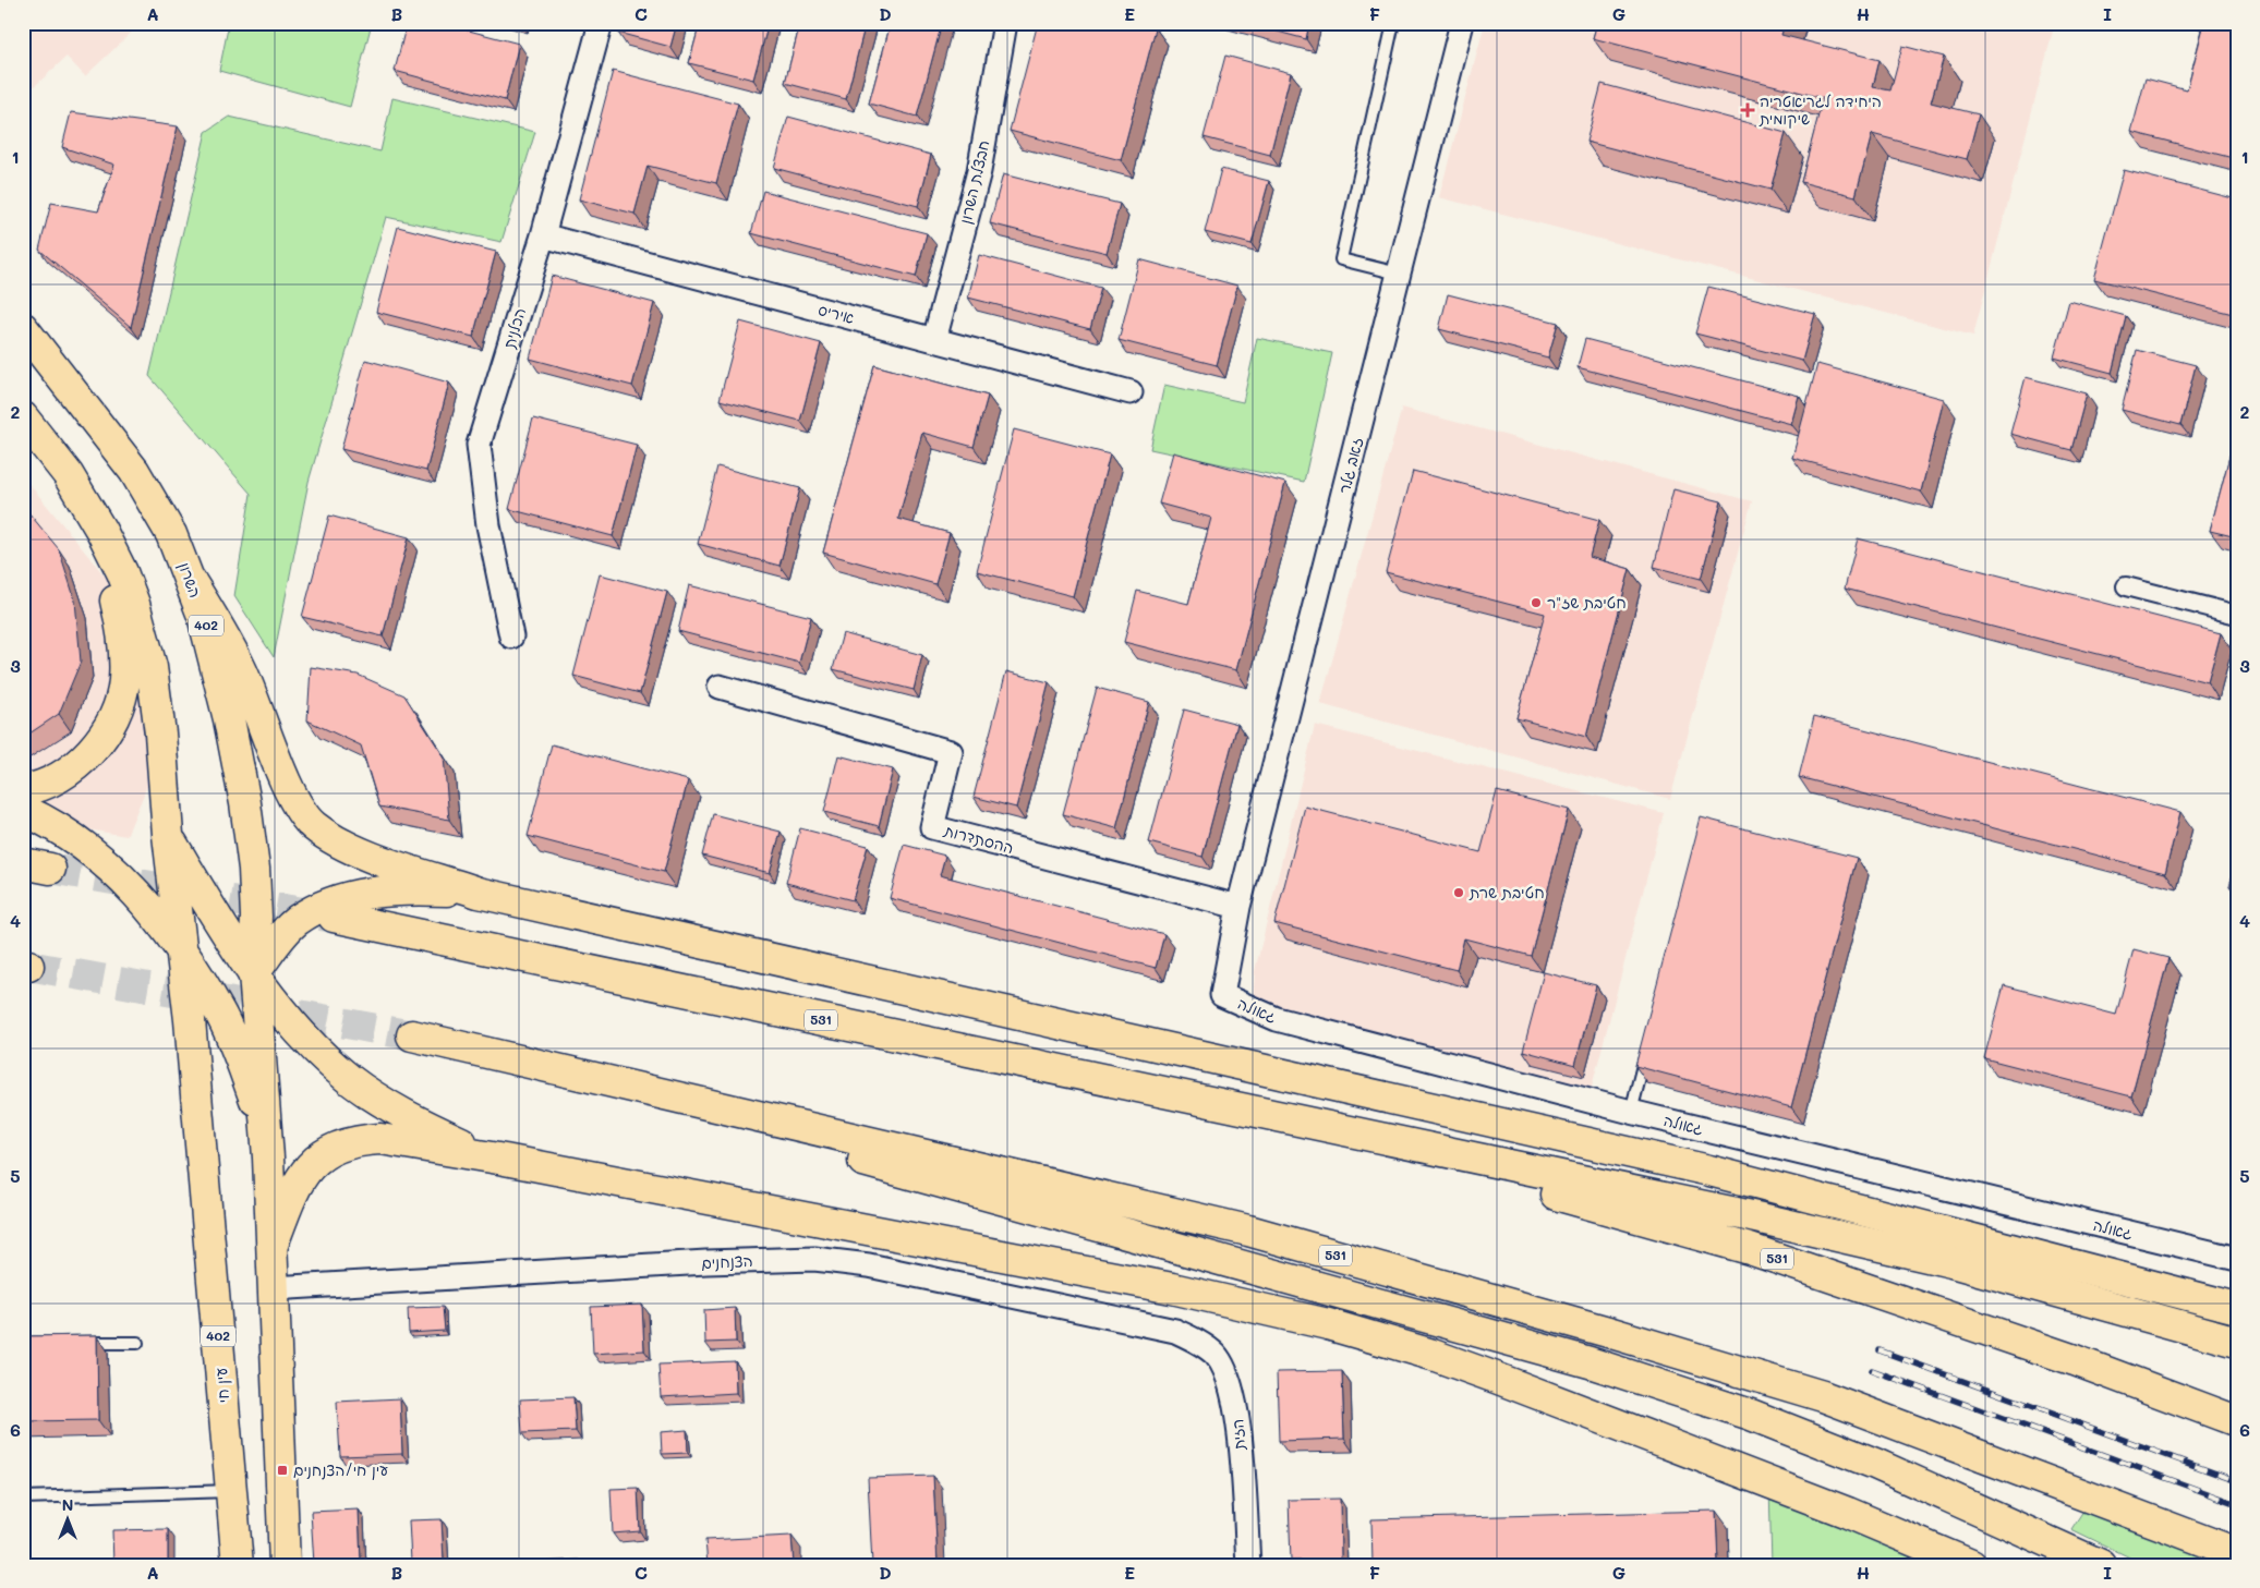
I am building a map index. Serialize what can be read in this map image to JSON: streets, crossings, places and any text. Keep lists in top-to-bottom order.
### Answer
{
  "streets": {
    "main road": [
      "השרון",
      "402",
      "531",
      "עין חי"
    ],
    "street": [
      "חבצלת השרון",
      "איריס",
      "הכלנית",
      "זאב גלר",
      "ההסתדרות",
      "גאולה",
      "הצנחנים",
      "הזית"
    ]
  },
  "crossings": [
    ["חבצלת השרון", "איריס"],
    ["איריס", "הכלנית"],
    ["זאב גלר", "ההסתדרות"],
    ["זאב גלר", "גאולה"],
    ["השרון", "402"],
    ["402", "הצנחנים"],
    ["402", "עין חי"],
    ["ההסתדרות", "גאולה"],
    ["הצנחנים", "הזית"]
  ],
  "places": {
    "health": ["היחידה לגריאטריה שיקומית"],
    "other": ["חטיבת שז\"ר", "חטיבת שרת"],
    "transit": ["עין חי/הצנחנים"]
  },
  "north": "top",
  "grid": {
    "columns": [
      "A",
      "B",
      "C",
      "D",
      "E",
      "F",
      "G",
      "H",
      "I"
    ],
    "rows": [
      "1",
      "2",
      "3",
      "4",
      "5",
      "6"
    ]
  }
}
